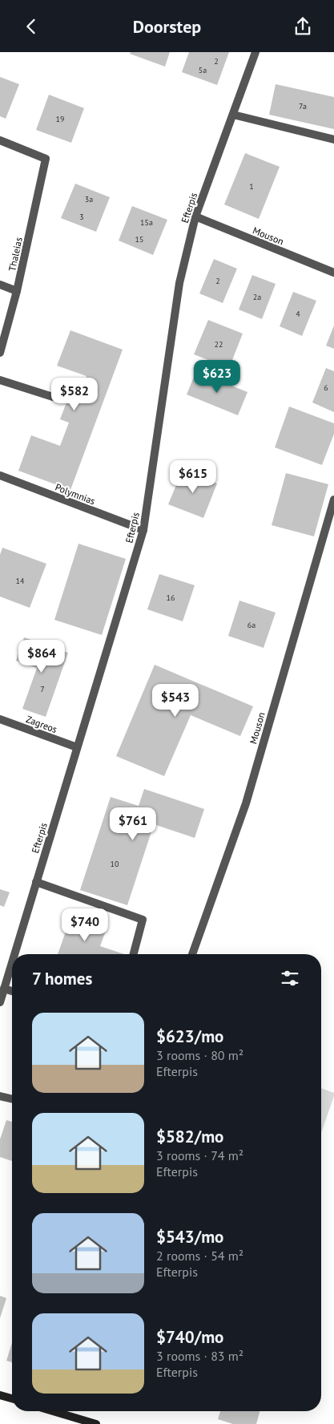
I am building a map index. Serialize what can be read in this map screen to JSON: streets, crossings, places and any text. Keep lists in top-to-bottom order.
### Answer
{
  "streets": {
    "street": [
      "Efterpis",
      "Mouson",
      "Thaleias",
      "Polymnias",
      "Zagreos"
    ]
  },
  "crossings": [
    ["Efterpis", "Mouson"],
    ["Efterpis", "Polymnias"],
    ["Efterpis", "Zagreos"]
  ],
  "house_numbers": [
    "2",
    "5a",
    "7a",
    "19",
    "1",
    "3a",
    "3",
    "15a",
    "15",
    "2",
    "2a",
    "4",
    "22",
    "6",
    "14",
    "16",
    "6a",
    "7",
    "10"
  ],
  "page": {
    "header": "Doorstep",
    "price": [
      "$623",
      "$582",
      "$615",
      "$864",
      "$543",
      "$761",
      "$740"
    ],
    "heading": "7 homes",
    "list": [
      {
        "name": "$623/mo",
        "note": "3 rooms · 80 m² · Efterpis"
      },
      {
        "name": "$582/mo",
        "note": "3 rooms · 74 m² · Efterpis"
      },
      {
        "name": "$543/mo",
        "note": "2 rooms · 54 m² · Efterpis"
      },
      {
        "name": "$740/mo",
        "note": "3 rooms · 83 m² · Efterpis"
      }
    ]
  }
}
